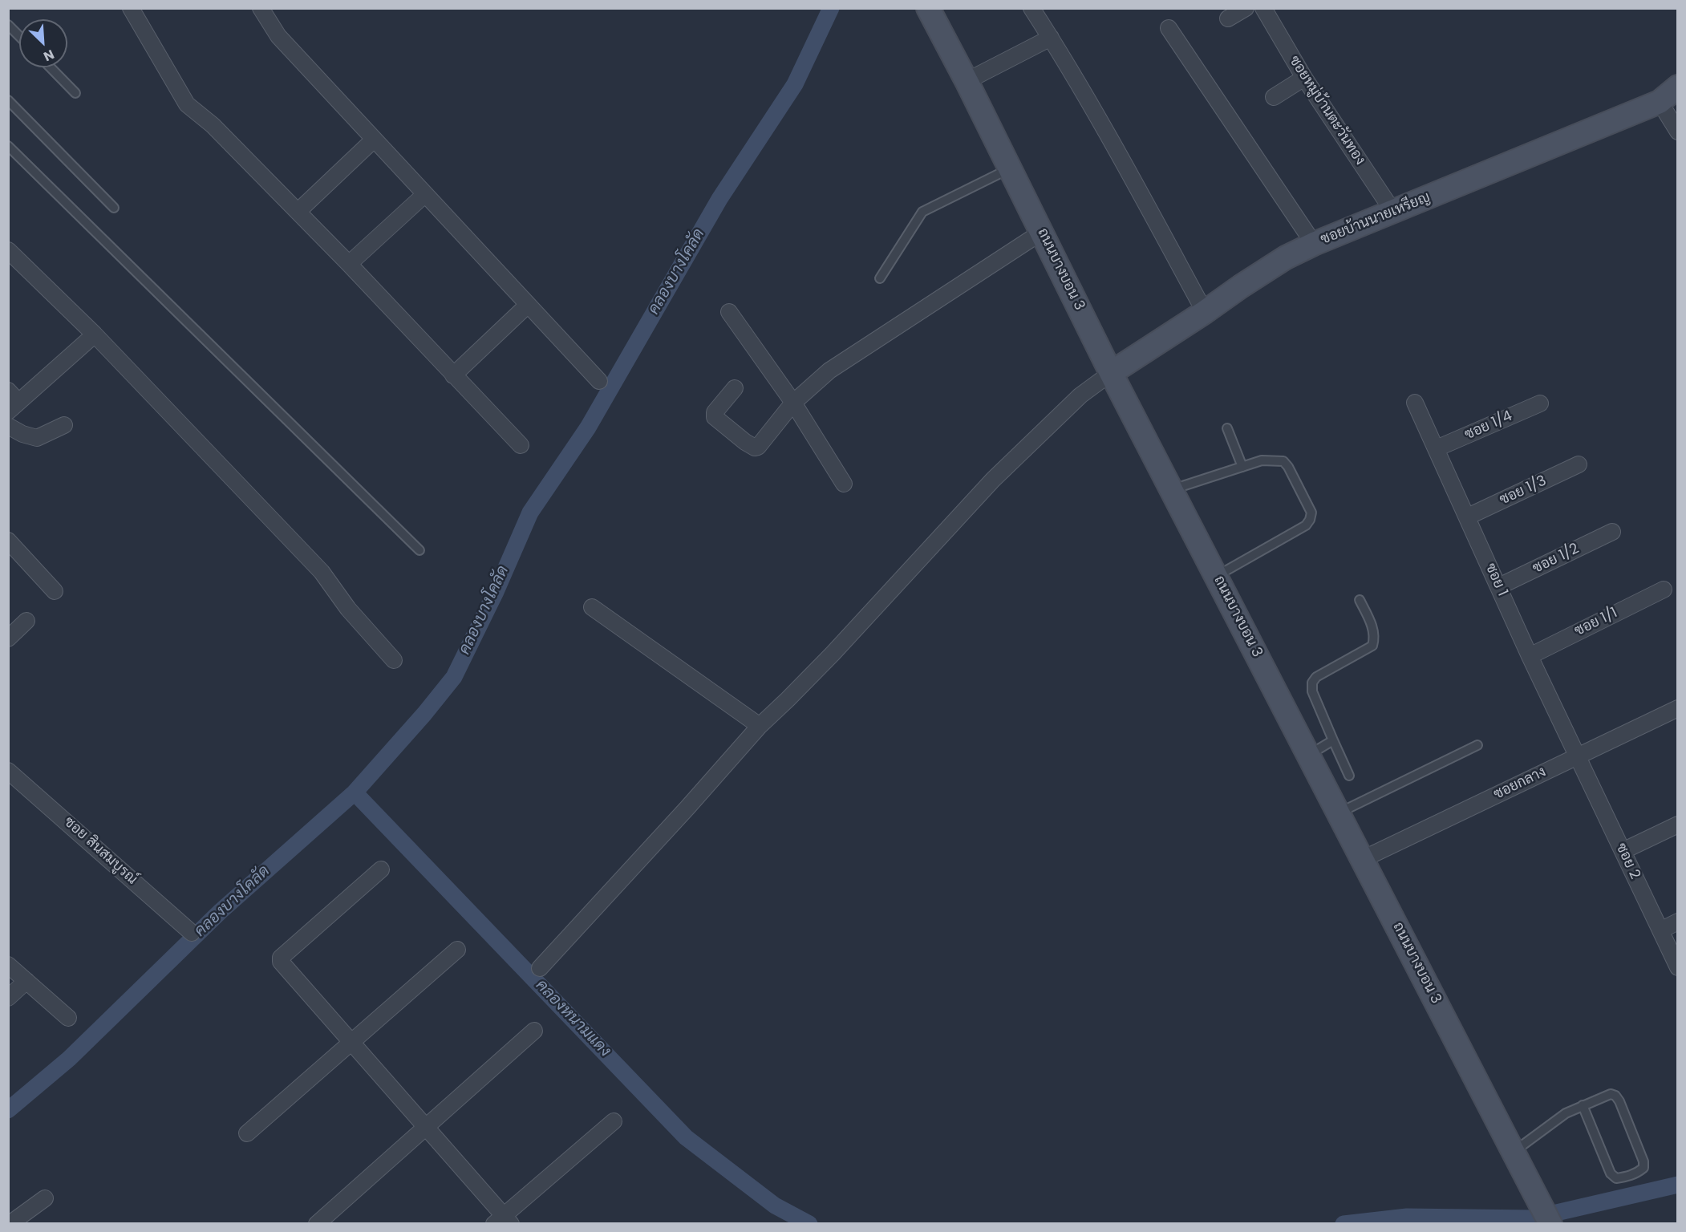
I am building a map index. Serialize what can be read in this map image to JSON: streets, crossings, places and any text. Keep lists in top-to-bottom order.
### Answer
{
  "streets": {
    "main road": ["ซอยบ้านนายเหรียญ", "ถนนบางบอน 3"],
    "street": [
      "ซอยหมู่บ้านตะวันทอง",
      "ซอย 1/4",
      "ซอย 1/3",
      "ซอย 1/2",
      "ซอย 1",
      "ซอย 1/1",
      "ซอยกลาง",
      "ซอย สินสมบูรณ์",
      "ซอย 2"
    ]
  },
  "crossings": [
    ["ซอยหมู่บ้านตะวันทอง", "ซอยบ้านนายเหรียญ"],
    ["ซอยบ้านนายเหรียญ", "ถนนบางบอน 3"],
    ["ถนนบางบอน 3", "ซอยกลาง"],
    ["ซอย 1/4", "ซอย 1"],
    ["ซอย 1/3", "ซอย 1"],
    ["ซอย 1/2", "ซอย 1"],
    ["ซอย 1", "ซอย 1/1"],
    ["ซอย 1", "ซอยกลาง"],
    ["ซอย 1", "ซอย 2"],
    ["ซอยกลาง", "ซอย 2"]
  ],
  "water": ["คลองบางโคลัด", "คลองหนามแดง"],
  "north": "bottom right"
}
